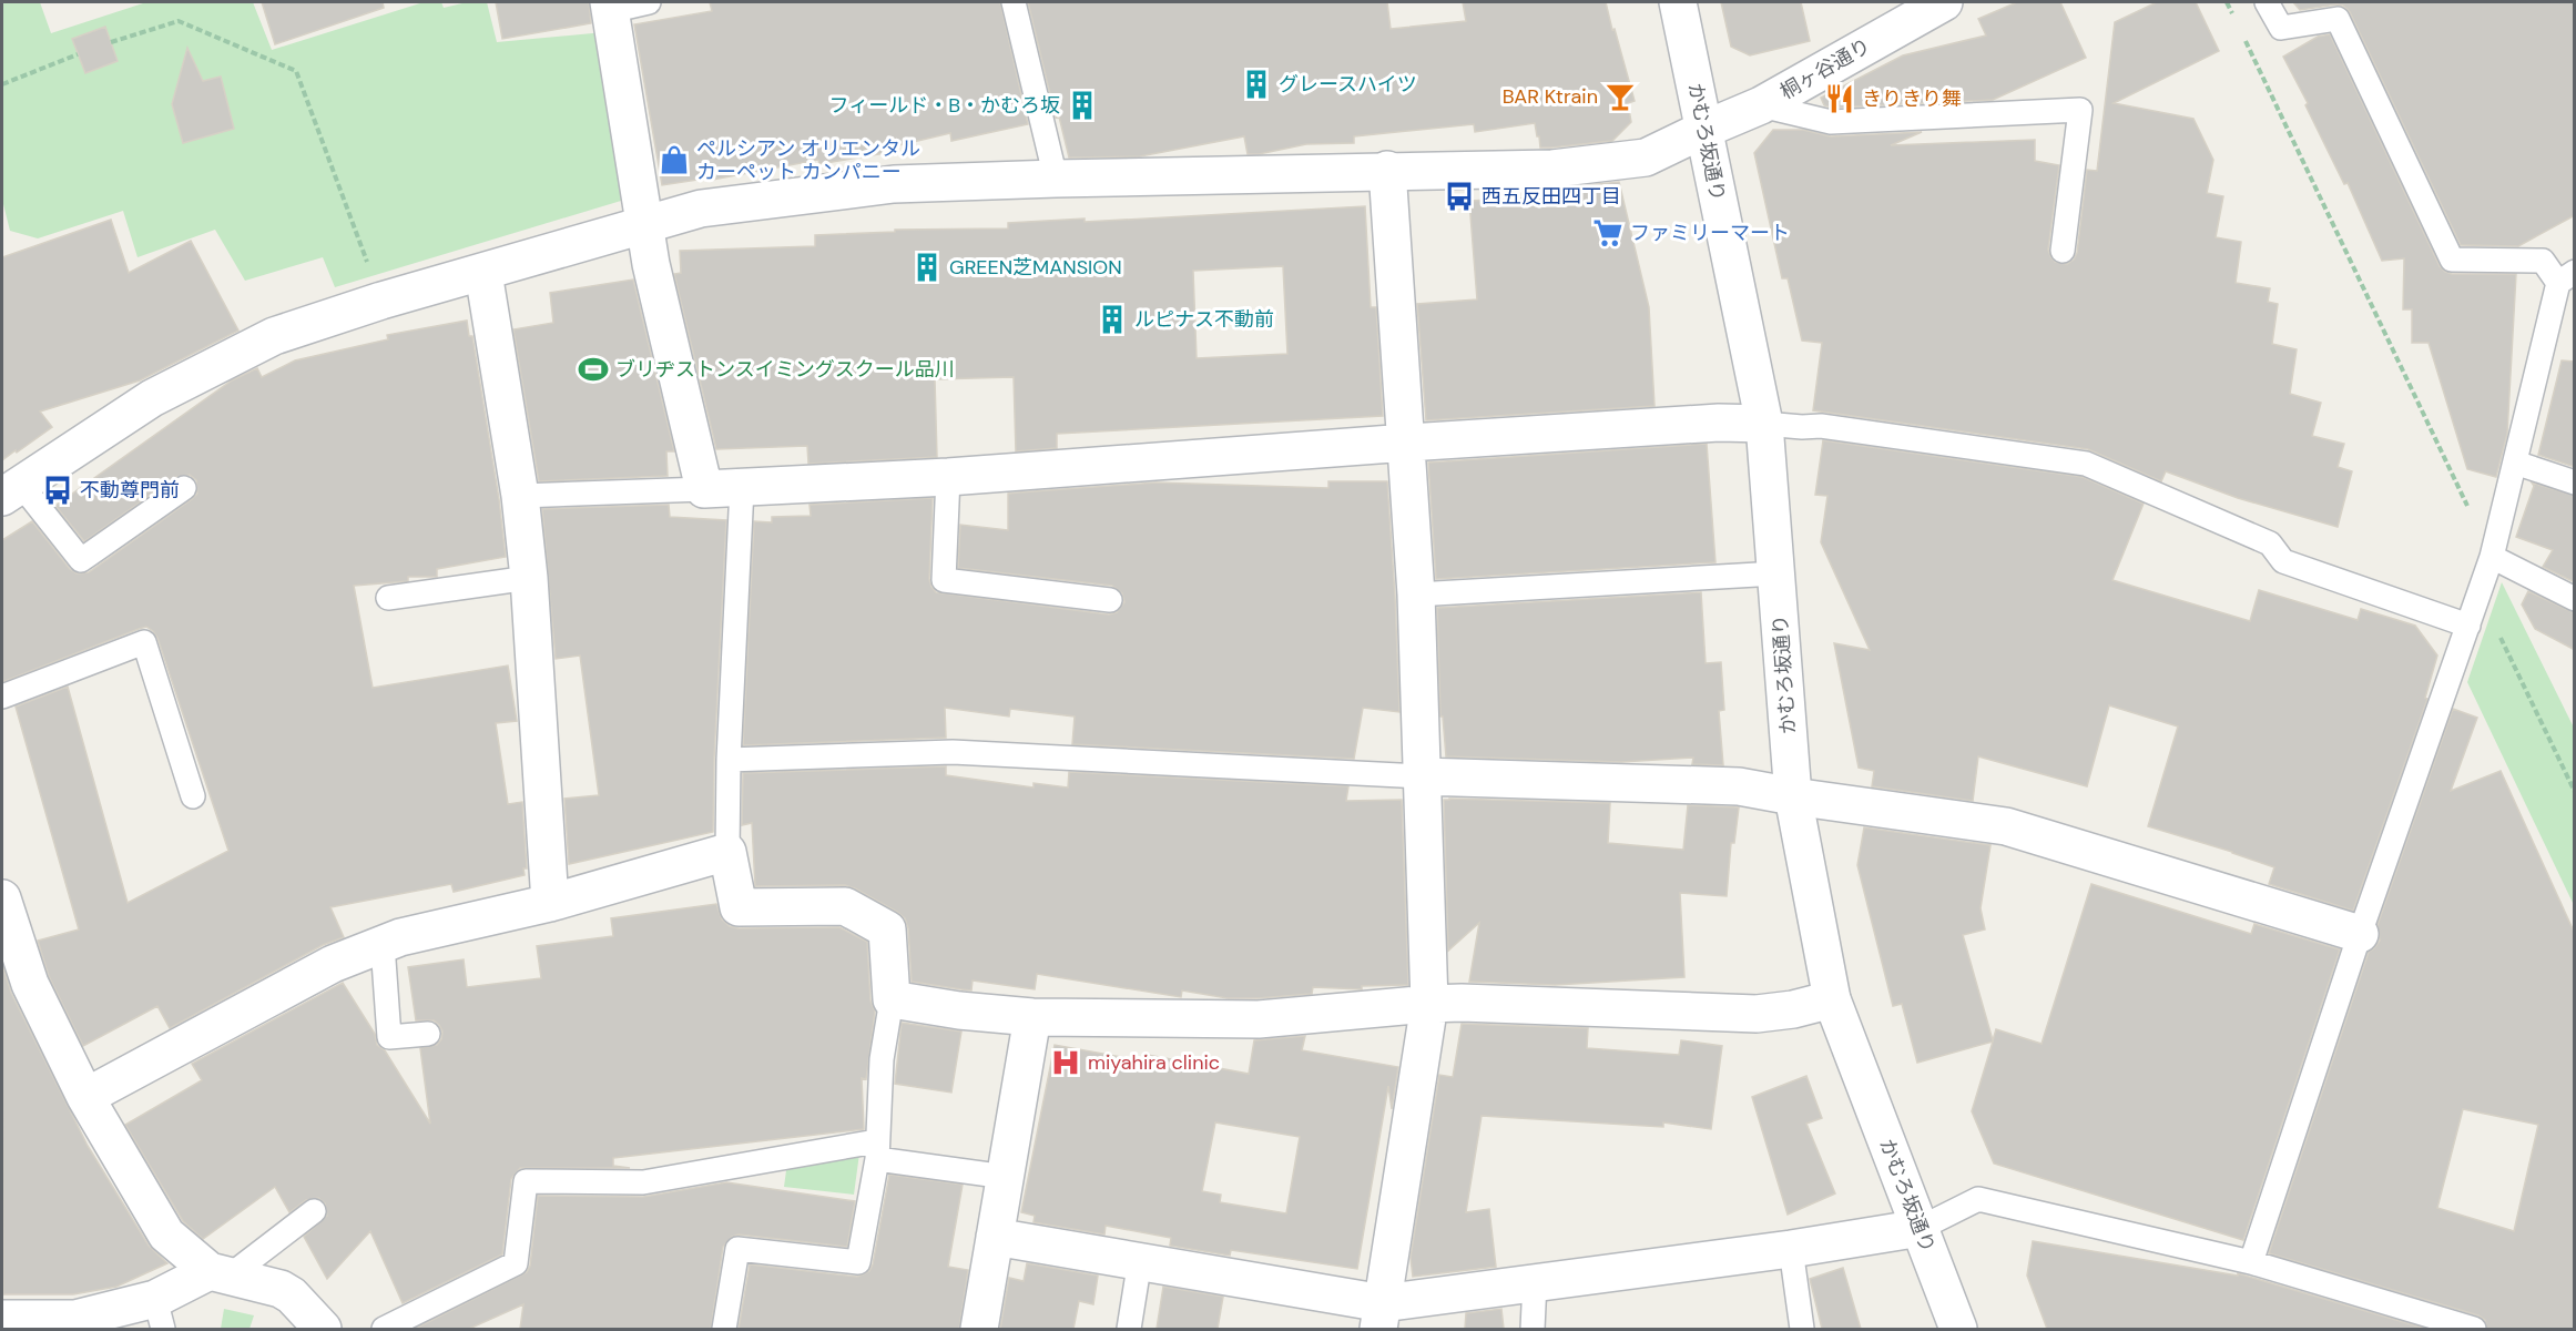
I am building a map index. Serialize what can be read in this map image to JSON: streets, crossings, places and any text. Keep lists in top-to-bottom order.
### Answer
{
  "streets": {
    "street": ["桐ヶ谷通り", "かむろ坂通り"]
  },
  "crossings": [
    ["桐ヶ谷通り", "かむろ坂通り"]
  ],
  "places": {
    "building": [
      "グレースハイツ",
      "フィールド・B・かむろ坂",
      "GREEN芝MANSION",
      "ルピナス不動前"
    ],
    "bar": ["BAR Ktrain"],
    "restaurant": ["きりきり舞"],
    "shop": ["ペルシアン オリエンタル カーペット カンパニー"],
    "bus stop": ["西五反田四丁目", "不動尊門前"],
    "supermarket": ["ファミリーマート"],
    "sports": ["ブリヂストンスイミングスクール品川"],
    "hospital": ["miyahira clinic"]
  }
}
